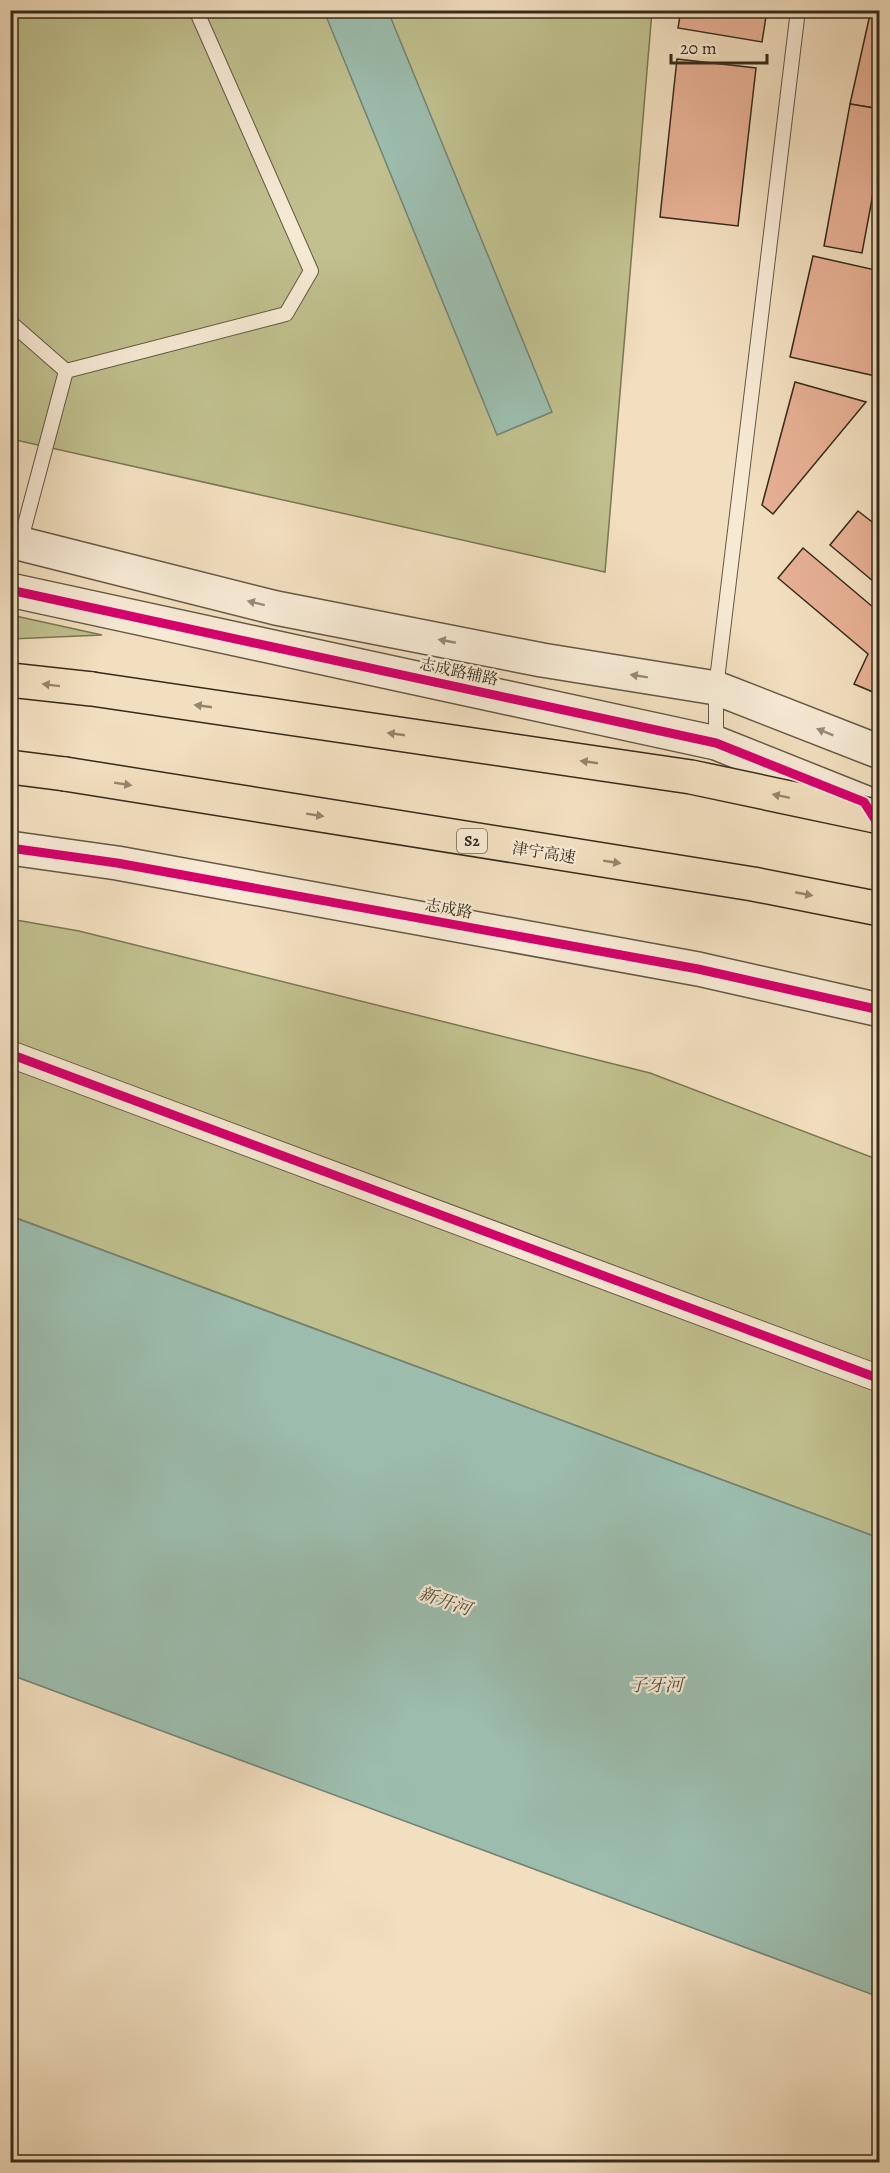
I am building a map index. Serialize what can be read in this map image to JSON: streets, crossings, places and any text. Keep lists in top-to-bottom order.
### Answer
{
  "streets": {
    "highway": ["S2", "津宁高速"],
    "street": ["志成路辅路", "志成路"]
  },
  "water": ["新开河", "子牙河"],
  "scale_bar": "20 m"
}
